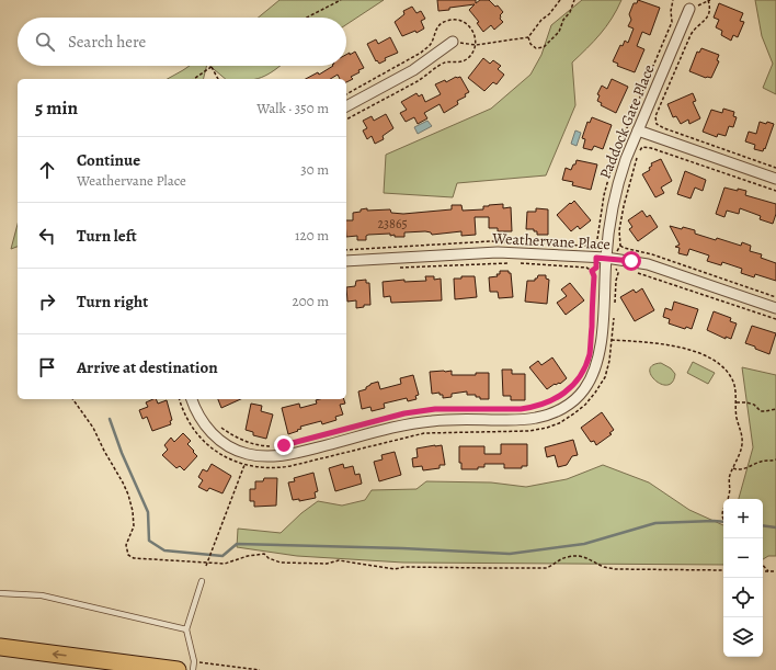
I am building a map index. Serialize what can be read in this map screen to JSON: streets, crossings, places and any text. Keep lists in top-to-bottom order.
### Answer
{
  "streets": {
    "street": ["Paddock Gate Place", "Weathervane Place"]
  },
  "crossings": [
    ["Paddock Gate Place", "Weathervane Place"]
  ],
  "house_numbers": ["23865"],
  "page": {
    "search": "Search here",
    "heading": ["5 min", "Walk · 350 m"],
    "list": [
      ["Continue", "Weathervane Place", "30 m"],
      ["Turn left", "120 m"],
      ["Turn right", "200 m"],
      "Arrive at destination"
    ],
    "map_buttons": ["+", "−"]
  }
}
